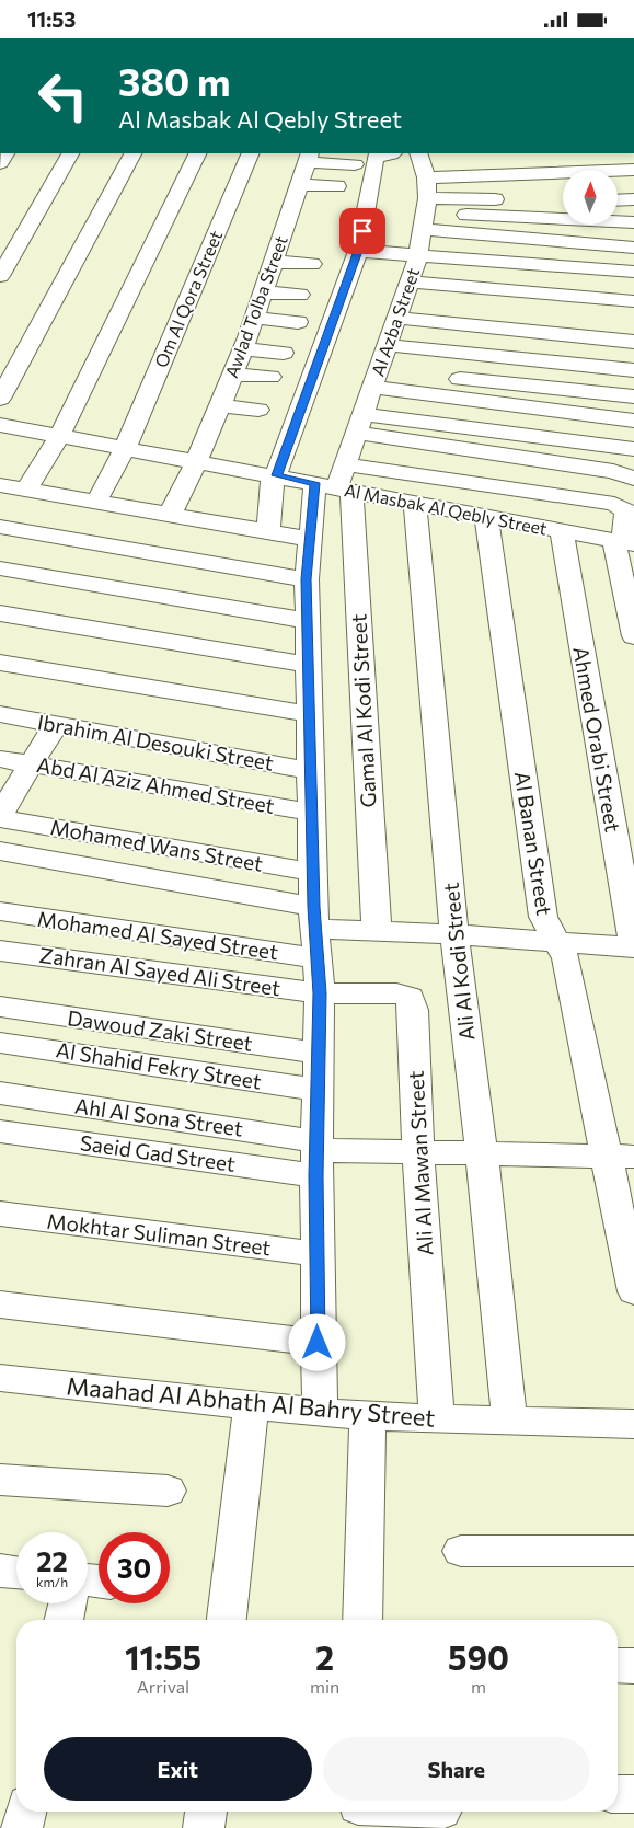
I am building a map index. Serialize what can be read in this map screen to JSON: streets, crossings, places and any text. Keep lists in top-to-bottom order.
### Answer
{
  "streets": {
    "street": [
      "Om Al Qora Street",
      "Awlad Tolba Street",
      "Al Azba Street",
      "Al Masbak Al Qebly Street",
      "Gamal Al Kodi Street",
      "Ahmed Orabi Street",
      "Ibrahim Al Desouki Street",
      "Abd Al Aziz Ahmed Street",
      "Al Banan Street",
      "Mohamed Wans Street",
      "Mohamed Al Sayed Street",
      "Ali Al Kodi Street",
      "Zahran Al Sayed Ali Street",
      "Dawoud Zaki Street",
      "Al Shahid Fekry Street",
      "Ahl Al Sona Street",
      "Saeid Gad Street",
      "Ali Al Mawan Street",
      "Mokhtar Suliman Street",
      "Maahad Al Abhath Al Bahry Street"
    ]
  },
  "crossings": [
    ["Om Al Qora Street", "Al Masbak Al Qebly Street"],
    ["Awlad Tolba Street", "Al Masbak Al Qebly Street"],
    ["Al Azba Street", "Al Masbak Al Qebly Street"],
    ["Al Azba Street", "Gamal Al Kodi Street"],
    ["Al Masbak Al Qebly Street", "Gamal Al Kodi Street"],
    ["Al Masbak Al Qebly Street", "Ahmed Orabi Street"],
    ["Al Masbak Al Qebly Street", "Al Banan Street"],
    ["Al Masbak Al Qebly Street", "Ali Al Kodi Street"],
    ["Ali Al Kodi Street", "Maahad Al Abhath Al Bahry Street"],
    ["Zahran Al Sayed Ali Street", "Ali Al Mawan Street"],
    ["Ahl Al Sona Street", "Saeid Gad Street"],
    ["Ali Al Mawan Street", "Maahad Al Abhath Al Bahry Street"]
  ],
  "north": "top",
  "page": {
    "status": "11:53",
    "turn": ["380 m", "Al Masbak Al Qebly Street"],
    "speed": "22 km/h",
    "limit": "30",
    "eta": [
      "11:55",
      "Arrival",
      "2",
      "min",
      "590",
      "m"
    ],
    "buttons": ["Exit", "Share"]
  }
}
